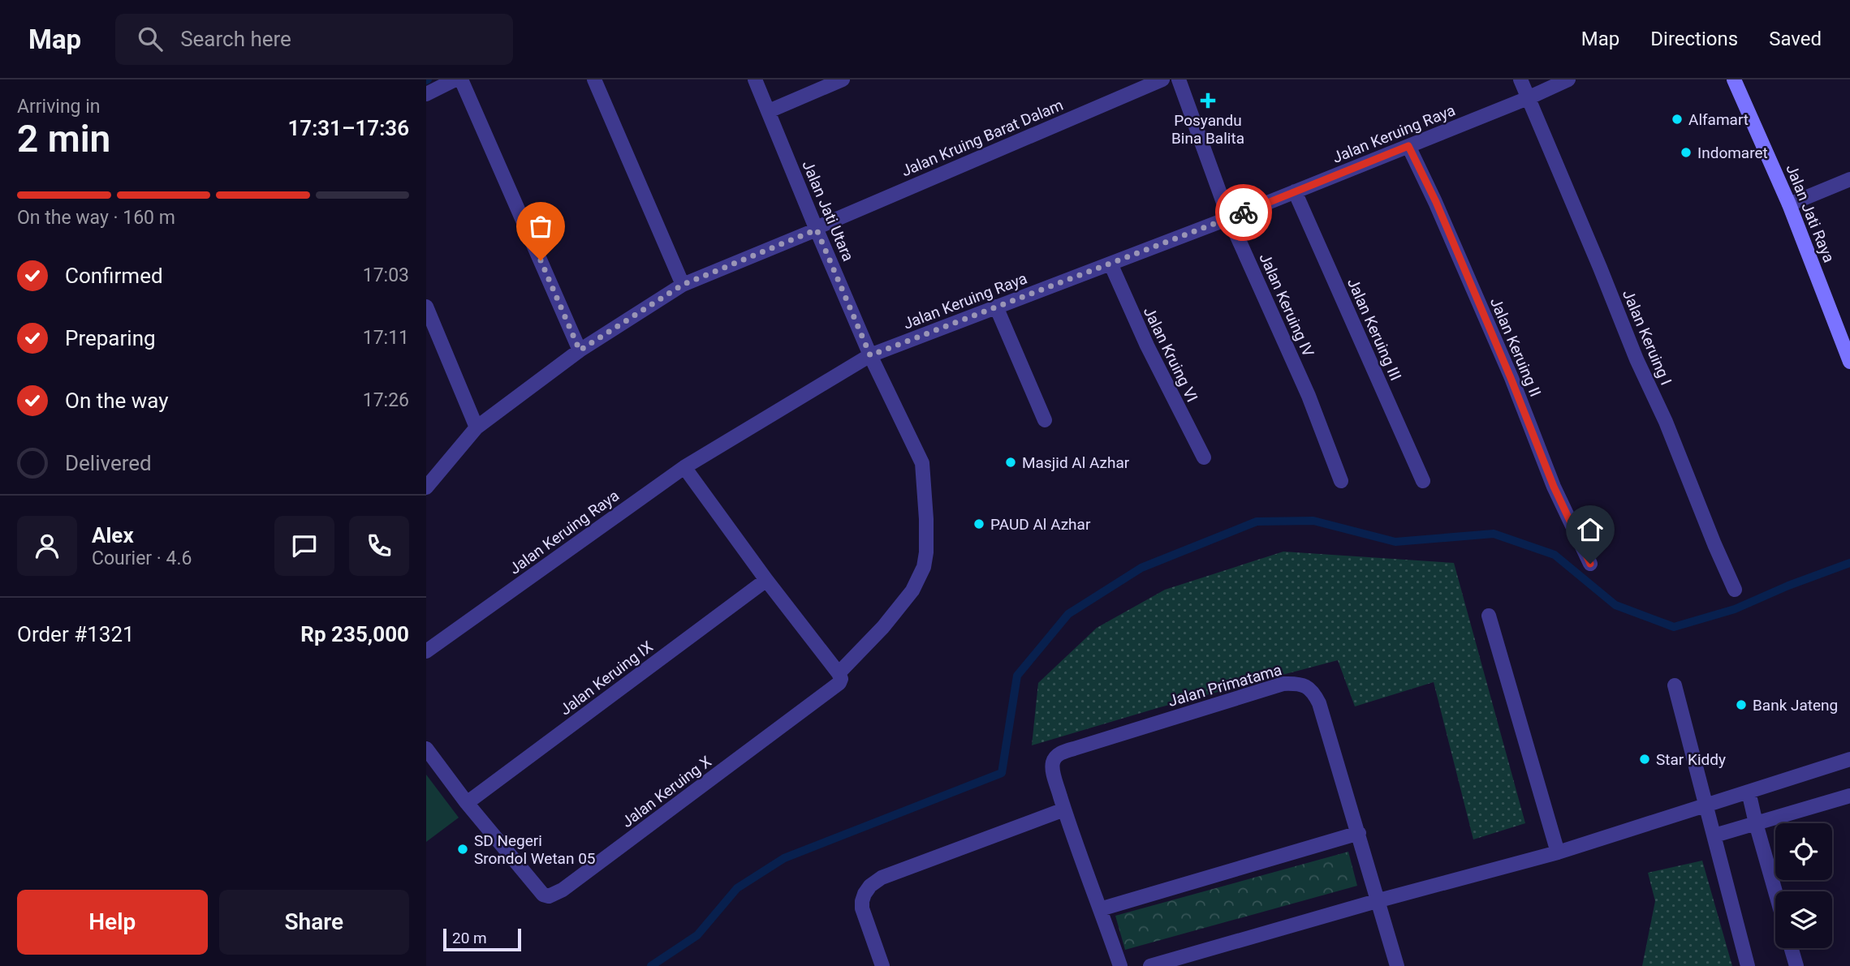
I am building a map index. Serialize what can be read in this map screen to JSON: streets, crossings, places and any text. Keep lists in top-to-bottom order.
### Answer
{
  "streets": {
    "street": [
      "Jalan Keruing Raya",
      "Jalan Kruing Barat Dalam",
      "Jalan Jati Utara",
      "Jalan Jati Raya",
      "Jalan Keruing IV",
      "Jalan Keruing III",
      "Jalan Keruing I",
      "Jalan Keruing II",
      "Jalan Kruing VI",
      "Jalan Keruing IX",
      "Jalan Primatama",
      "Jalan Keruing X"
    ]
  },
  "crossings": [
    ["Jalan Keruing Raya", "Jalan Jati Utara"],
    ["Jalan Keruing Raya", "Jalan Keruing IV"],
    ["Jalan Keruing Raya", "Jalan Keruing III"],
    ["Jalan Keruing Raya", "Jalan Keruing I"],
    ["Jalan Keruing Raya", "Jalan Keruing II"],
    ["Jalan Keruing Raya", "Jalan Kruing VI"],
    ["Jalan Kruing Barat Dalam", "Jalan Jati Utara"],
    ["Jalan Jati Utara", "Jalan Keruing X"],
    ["Jalan Keruing IX", "Jalan Keruing X"]
  ],
  "places": {
    "health": ["Posyandu Bina Balita"],
    "other": [
      "Alfamart",
      "Indomaret",
      "Masjid Al Azhar",
      "PAUD Al Azhar",
      "Bank Jateng",
      "Star Kiddy",
      "SD Negeri Srondol Wetan 05"
    ]
  },
  "scale_bar": "20 m",
  "page": {
    "header": "Map",
    "search": "Search here",
    "nav": ["Map", "Directions", "Saved"],
    "heading": ["2 min", "Arriving in", "17:31–17:36"],
    "panel": [
      "Alex",
      "Courier · 4.6",
      "Order #1321",
      "Rp 235,000"
    ],
    "bar": "On the way · 160 m",
    "list": [
      ["Confirmed", "17:03"],
      ["Preparing", "17:11"],
      ["On the way", "17:26"],
      "Delivered"
    ],
    "buttons": ["Help", "Share"],
    "scale": "20 m"
  }
}
